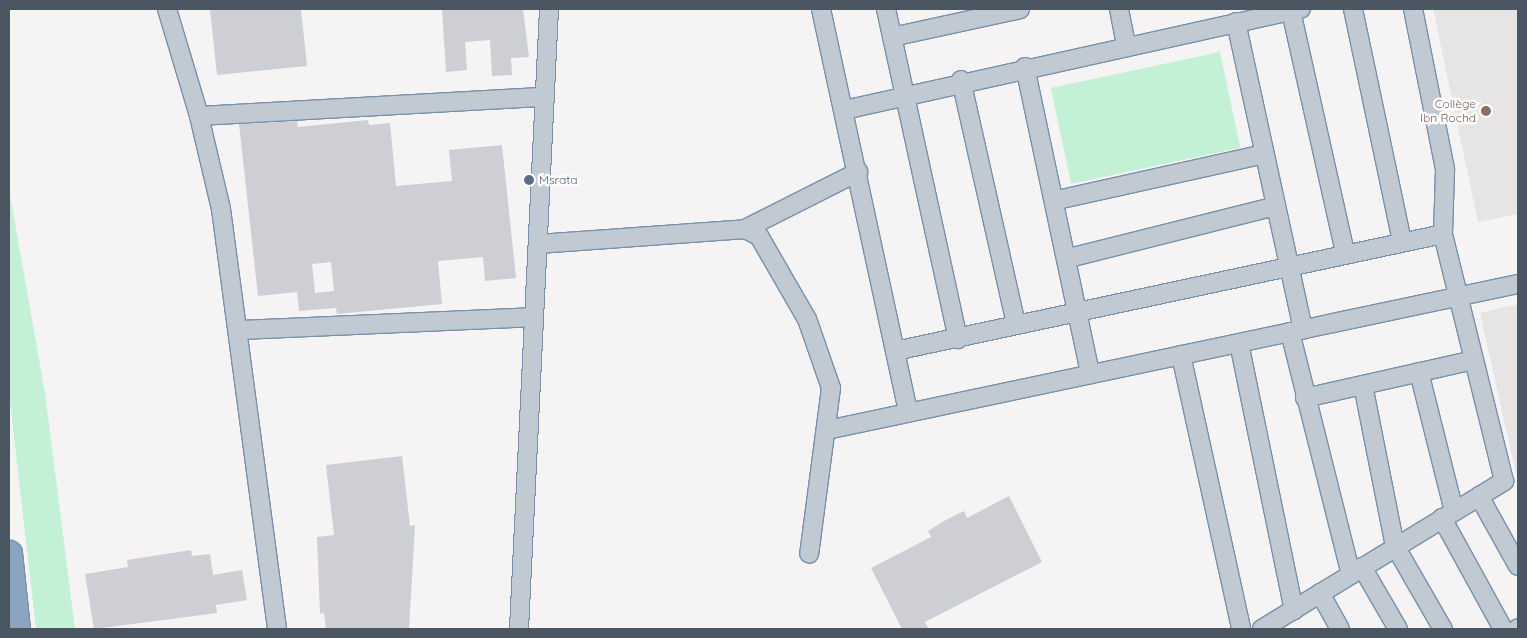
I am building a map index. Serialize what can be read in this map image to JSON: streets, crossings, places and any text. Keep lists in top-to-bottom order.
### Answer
{
  "places": ["Collège Ibn Rochd", "Msrata"]
}
